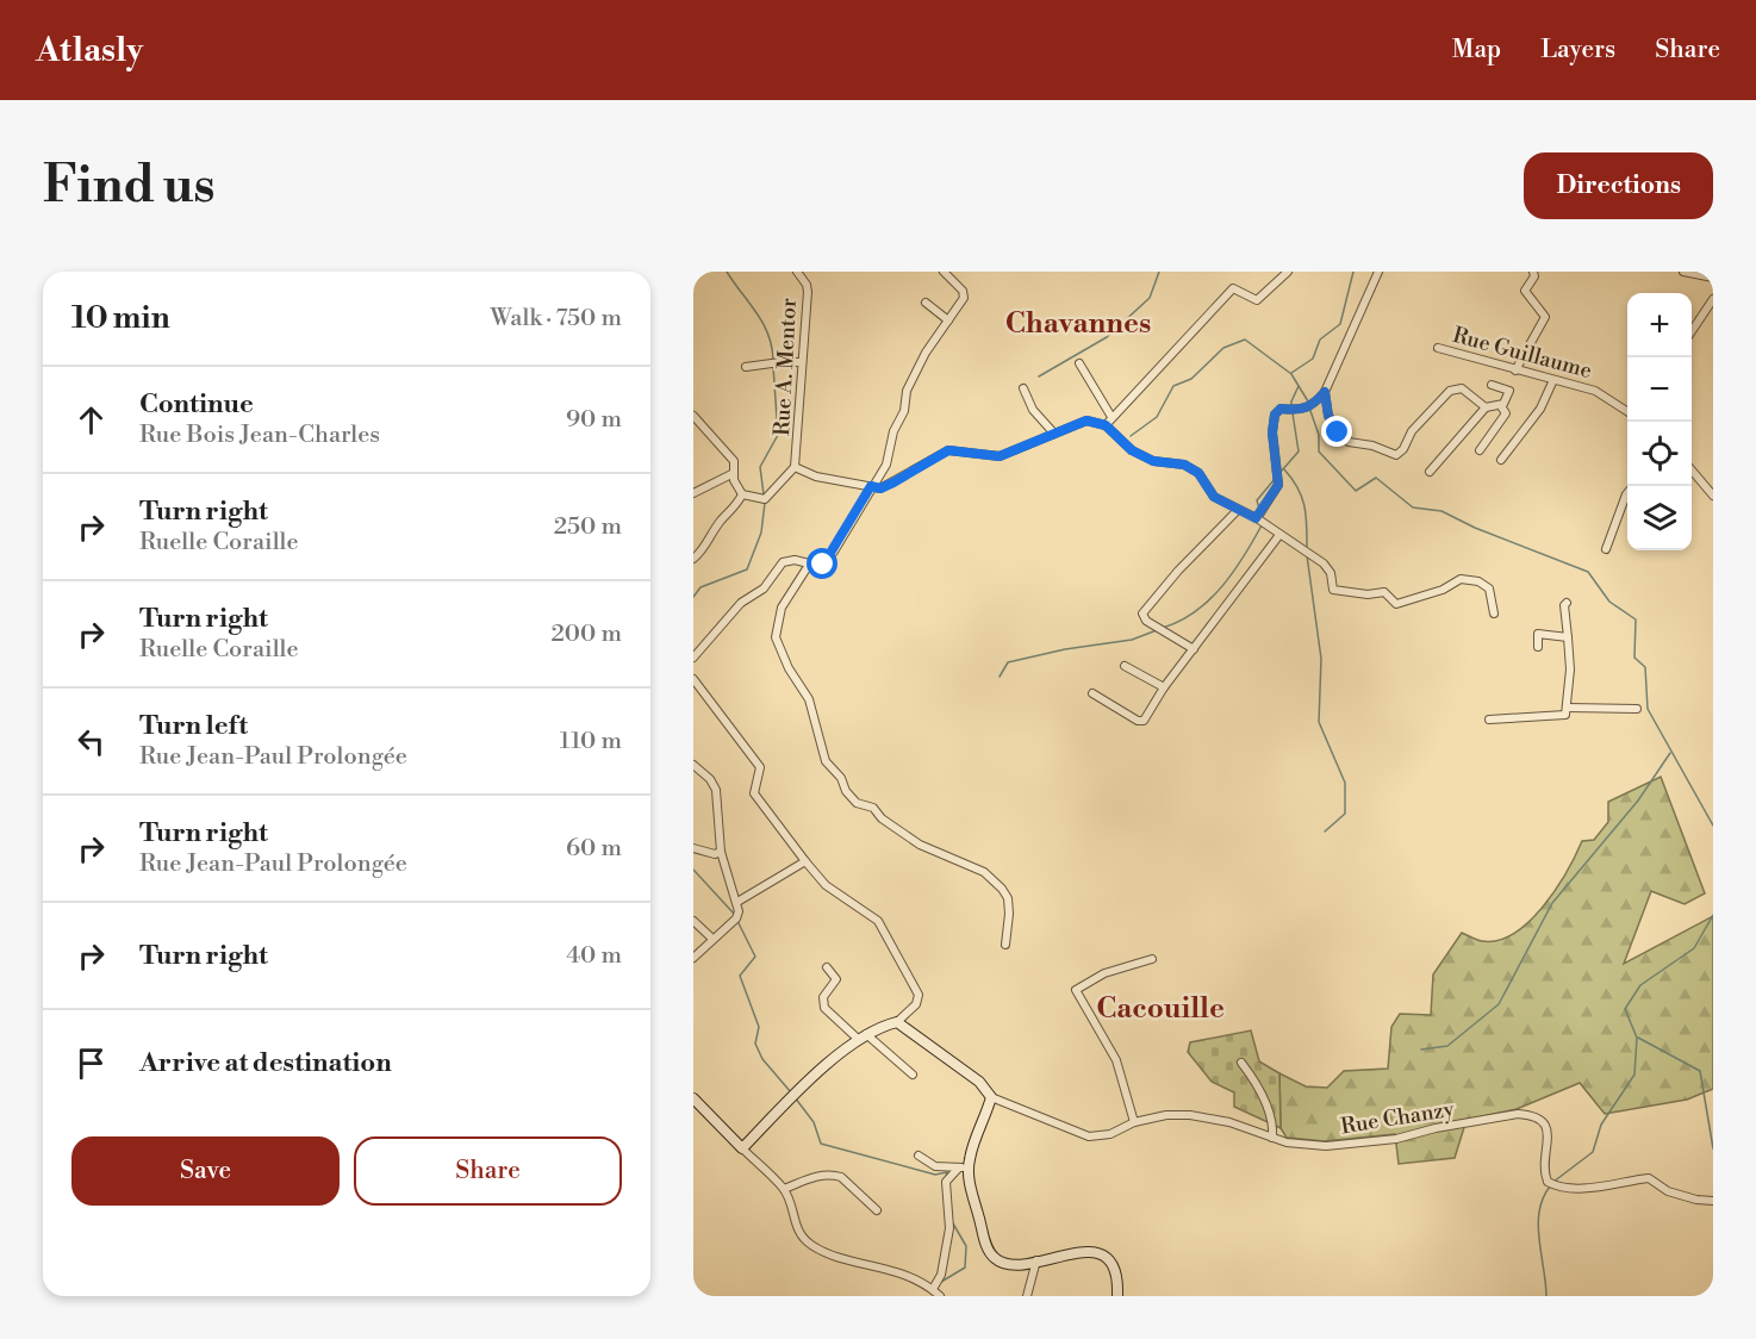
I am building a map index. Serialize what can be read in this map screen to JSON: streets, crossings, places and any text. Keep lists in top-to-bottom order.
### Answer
{
  "streets": {
    "street": ["Rue Guillaume", "Rue A. Mentor", "Rue Chanzy"]
  },
  "districts": ["Chavannes", "Cacouille"],
  "page": {
    "header": "Atlasly",
    "nav": ["Map", "Layers", "Share"],
    "buttons": [
      "Directions",
      ["Save", "Share"]
    ],
    "title": "Find us",
    "heading": ["10 min", "Walk · 750 m"],
    "map_buttons": ["+", "−"],
    "list": [
      ["Continue", "Rue Bois Jean-Charles", "90 m"],
      ["Turn right", "Ruelle Coraille", "250 m"],
      ["Turn right", "Ruelle Coraille", "200 m"],
      ["Turn left", "Rue Jean-Paul Prolongée", "110 m"],
      ["Turn right", "Rue Jean-Paul Prolongée", "60 m"],
      ["Turn right", "40 m"],
      "Arrive at destination"
    ]
  }
}
